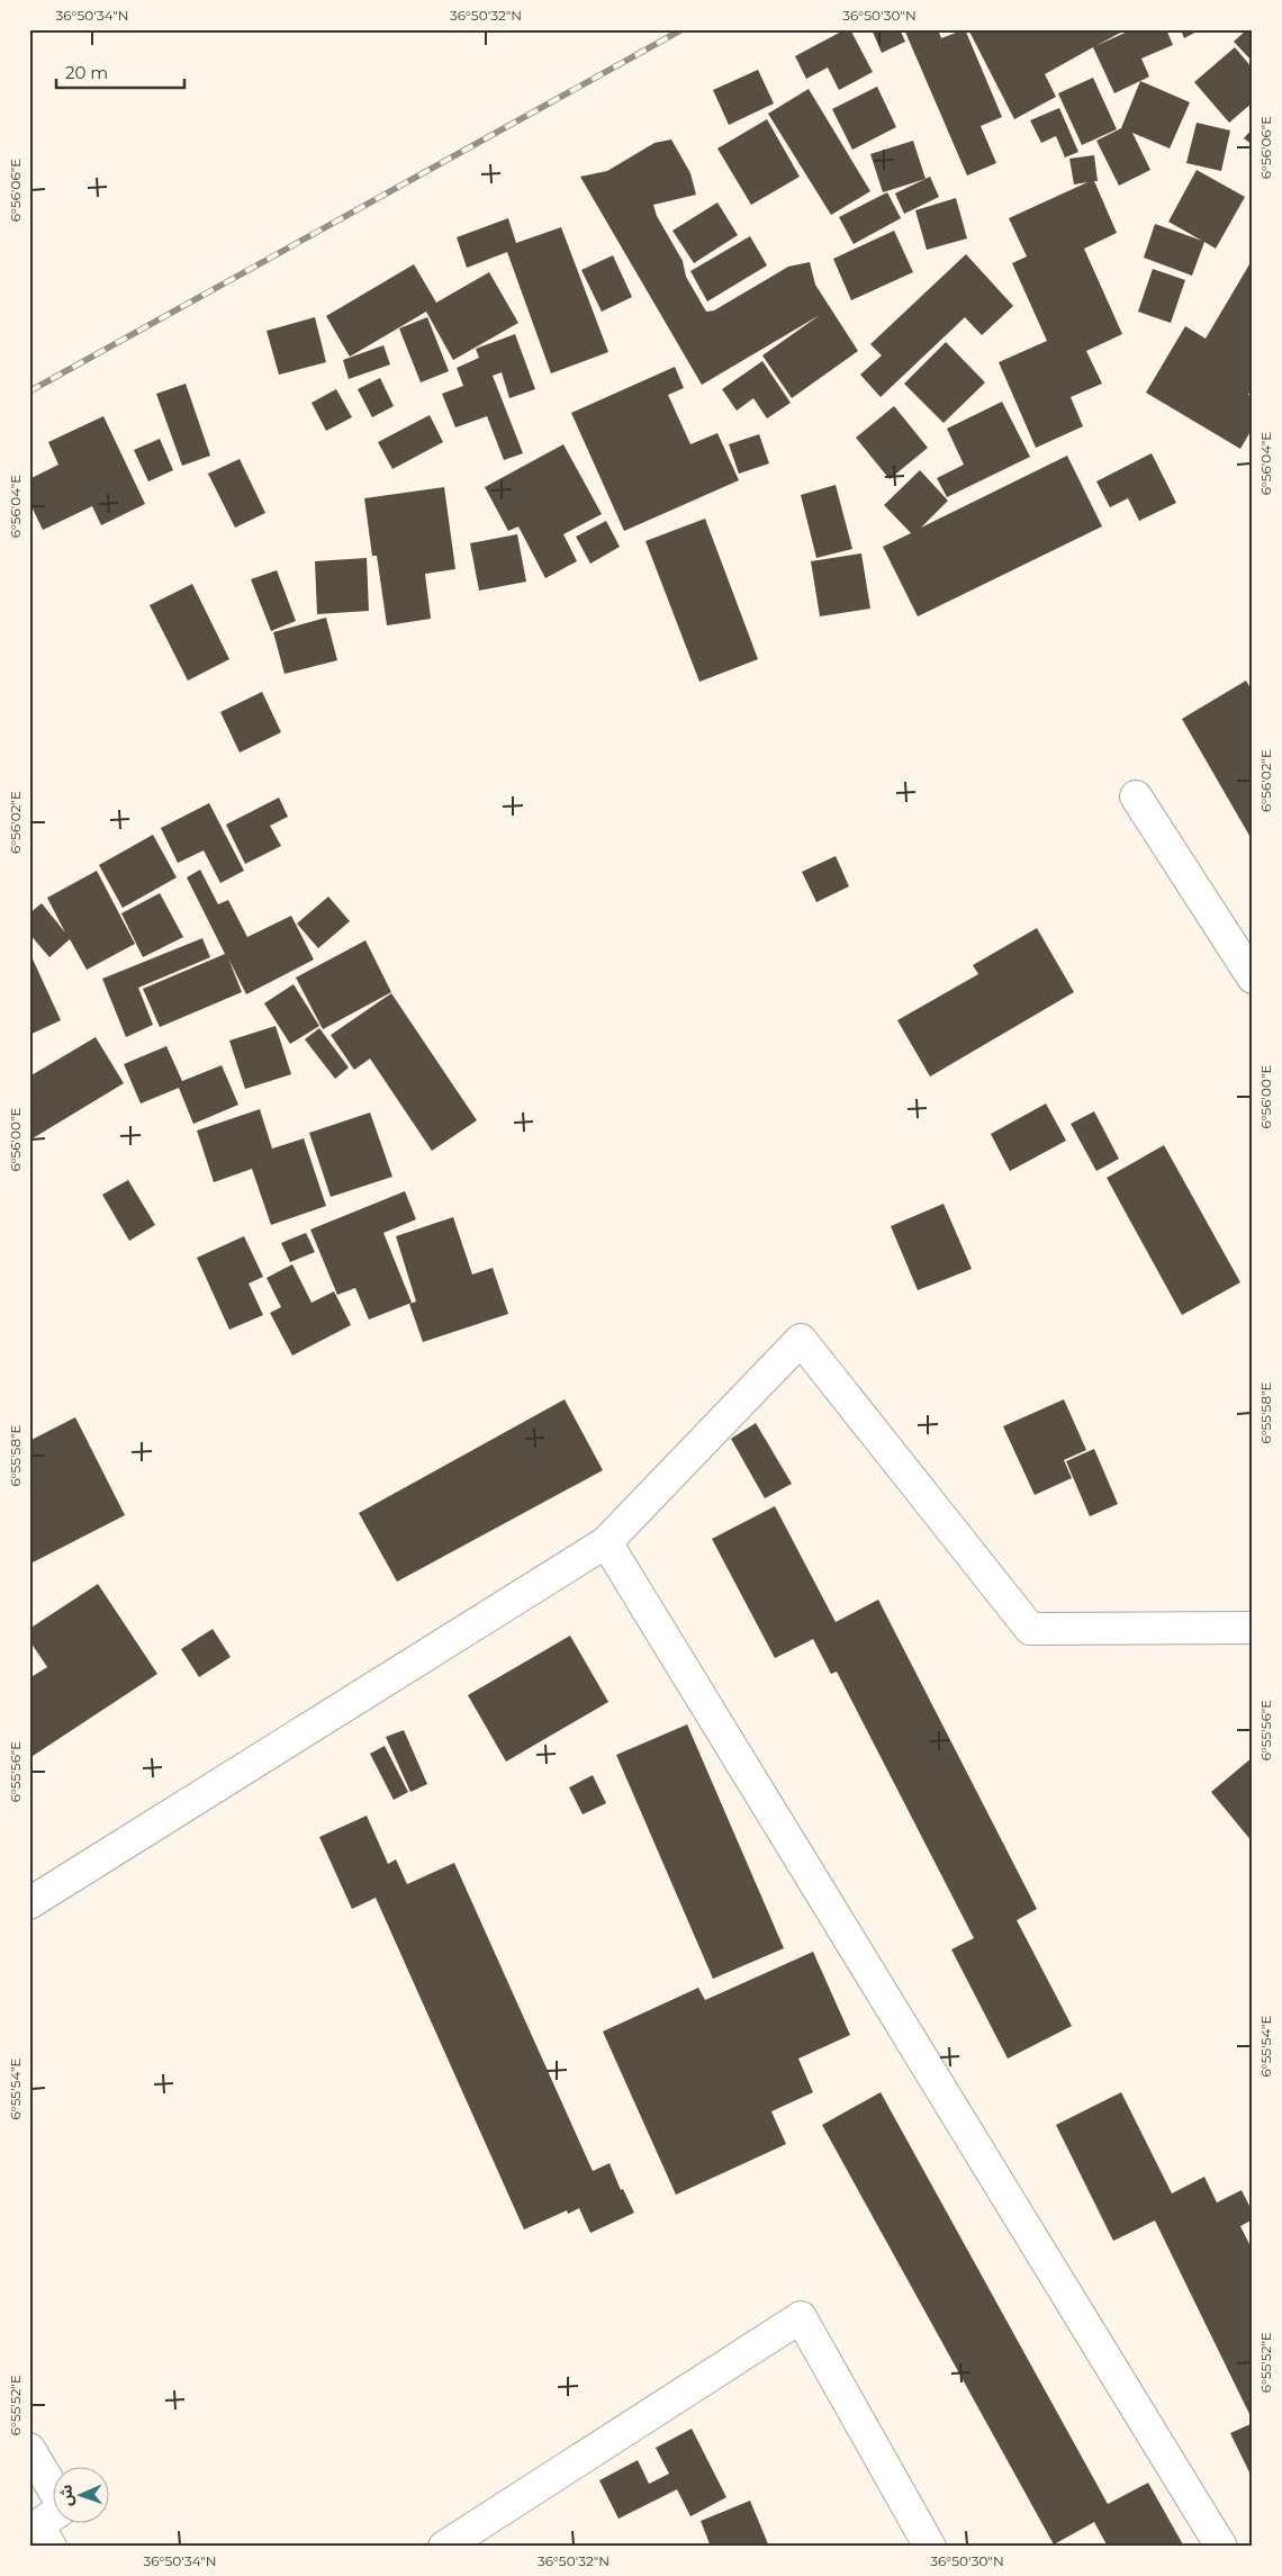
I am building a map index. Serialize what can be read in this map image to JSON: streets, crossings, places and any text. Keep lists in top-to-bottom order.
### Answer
{
  "scale_bar": "20 m",
  "north": "left",
  "coordinates": [
    "36°50'34\"N",
    "36°50'32\"N",
    "36°50'30\"N",
    "6°56'06\"E",
    "6°56'04\"E",
    "6°56'02\"E",
    "6°56'00\"E",
    "6°55'58\"E",
    "6°55'56\"E",
    "6°55'54\"E",
    "6°55'52\"E"
  ]
}
